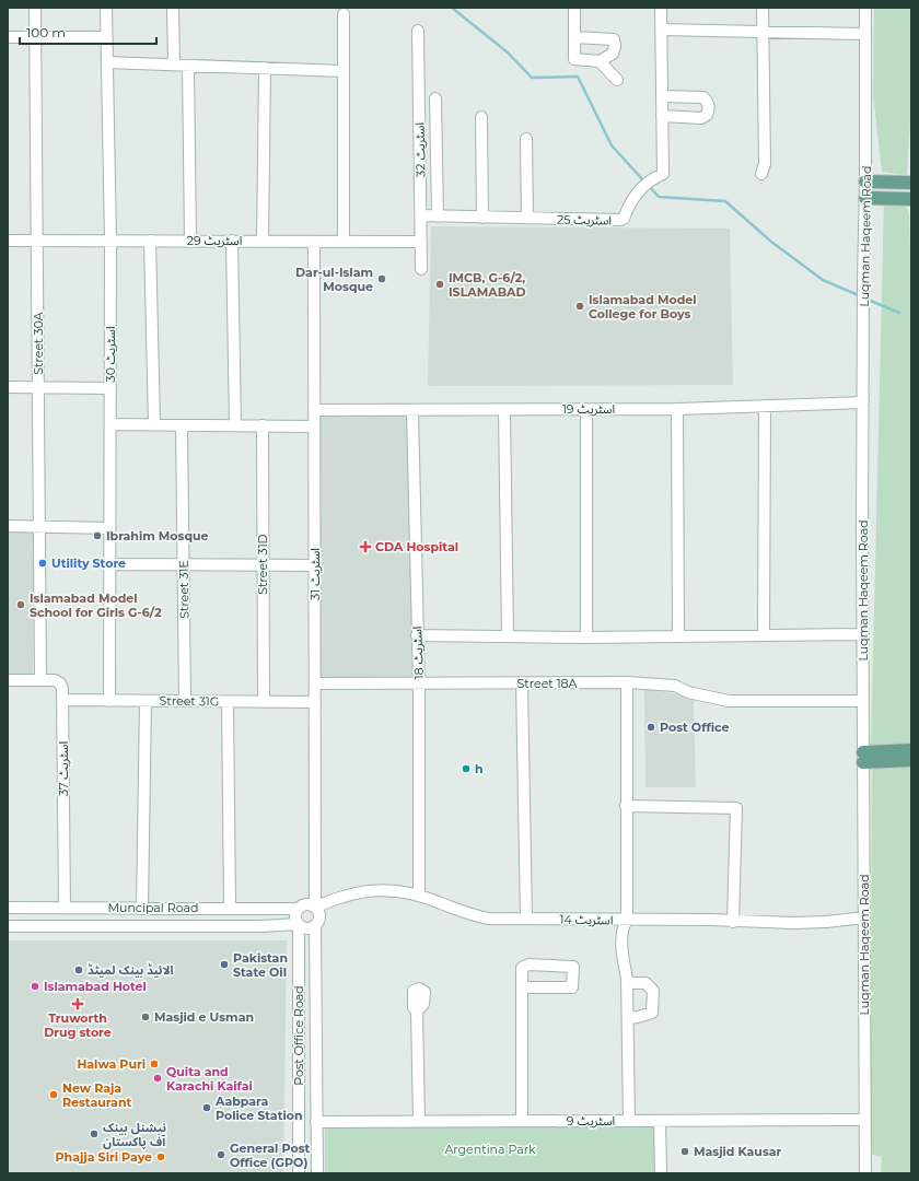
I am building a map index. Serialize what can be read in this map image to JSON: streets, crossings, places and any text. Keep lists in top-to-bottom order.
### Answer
{
  "streets": {
    "street": [
      "اسٹریٹ 32",
      "اسٹریٹ 25",
      "Luqman Haqeem Road",
      "اسٹریٹ 29",
      "Street 30A",
      "اسٹریٹ 30",
      "اسٹریٹ 19",
      "Street 31D",
      "اسٹریٹ 31",
      "Street 31E",
      "اسٹریٹ 18",
      "Street 18A",
      "Street 31G",
      "اسٹریٹ 37",
      "Muncipal Road",
      "اسٹریٹ 14",
      "Post Office Road",
      "اسٹریٹ 9"
    ]
  },
  "crossings": [
    ["اسٹریٹ 32", "اسٹریٹ 25"],
    ["اسٹریٹ 32", "اسٹریٹ 29"],
    ["Luqman Haqeem Road", "اسٹریٹ 19"],
    ["Luqman Haqeem Road", "Street 18A"],
    ["Luqman Haqeem Road", "اسٹریٹ 14"],
    ["Luqman Haqeem Road", "اسٹریٹ 9"],
    ["اسٹریٹ 29", "Street 30A"],
    ["اسٹریٹ 29", "اسٹریٹ 30"],
    ["اسٹریٹ 29", "اسٹریٹ 31"],
    ["Street 30A", "اسٹریٹ 37"],
    ["اسٹریٹ 30", "Street 31G"],
    ["اسٹریٹ 19", "اسٹریٹ 31"],
    ["اسٹریٹ 19", "اسٹریٹ 18"],
    ["Street 31D", "Street 31G"],
    ["اسٹریٹ 31", "Street 18A"],
    ["اسٹریٹ 31", "Street 31G"],
    ["اسٹریٹ 31", "Muncipal Road"],
    ["اسٹریٹ 31", "اسٹریٹ 14"],
    ["اسٹریٹ 31", "Post Office Road"],
    ["Street 31E", "Street 31G"],
    ["اسٹریٹ 18", "Street 18A"],
    ["اسٹریٹ 18", "اسٹریٹ 14"],
    ["Street 31G", "اسٹریٹ 37"],
    ["اسٹریٹ 37", "Muncipal Road"],
    ["Muncipal Road", "اسٹریٹ 14"],
    ["Muncipal Road", "Post Office Road"],
    ["اسٹریٹ 14", "Post Office Road"],
    ["Post Office Road", "اسٹریٹ 9"]
  ],
  "parks": ["Argentina Park"],
  "places": {
    "other": [
      "Dar-ul-Islam Mosque",
      "IMCB, G-6/2, ISLAMABAD",
      "Islamabad Model College for Boys",
      "Ibrahim Mosque",
      "Utility Store",
      "Islamabad Model School for Girls G-6/2",
      "Post Office",
      "h",
      "Pakistan State Oil",
      "الائیڈ بینک لمیٹڈ",
      "Islamabad Hotel",
      "Masjid e Usman",
      "Halwa Puri",
      "Quita and Karachi Kaifai",
      "New Raja Restaurant",
      "Aabpara Police Station",
      "نیشنل بینک آف پاکستان",
      "Masjid Kausar",
      "General Post Office (GPO)",
      "Phajja Siri Paye"
    ],
    "health": ["CDA Hospital", "Truworth Drug store"]
  },
  "scale_bar": "100 m"
}
